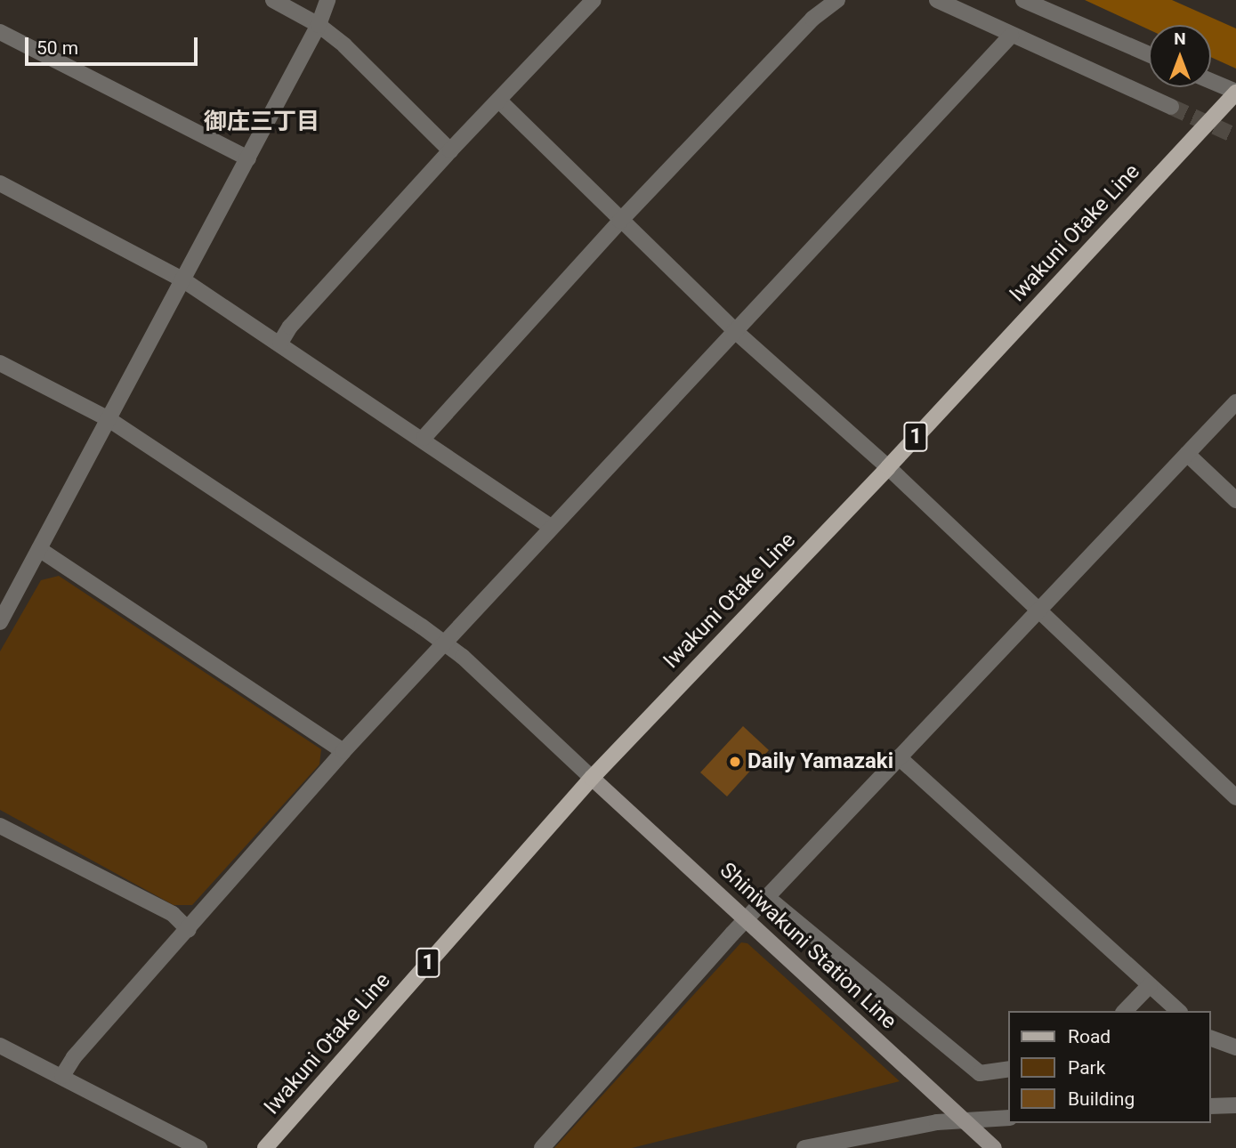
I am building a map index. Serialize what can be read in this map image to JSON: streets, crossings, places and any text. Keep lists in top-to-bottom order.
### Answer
{
  "streets": {
    "main road": ["Iwakuni Otake Line", "1", "Shiniwakuni Station Line"]
  },
  "crossings": [
    ["Iwakuni Otake Line", "Shiniwakuni Station Line"]
  ],
  "districts": ["御庄三丁目"],
  "places": ["Daily Yamazaki"],
  "legend": ["Road", "Park", "Building"],
  "scale_bar": "50 m",
  "north": "top"
}
